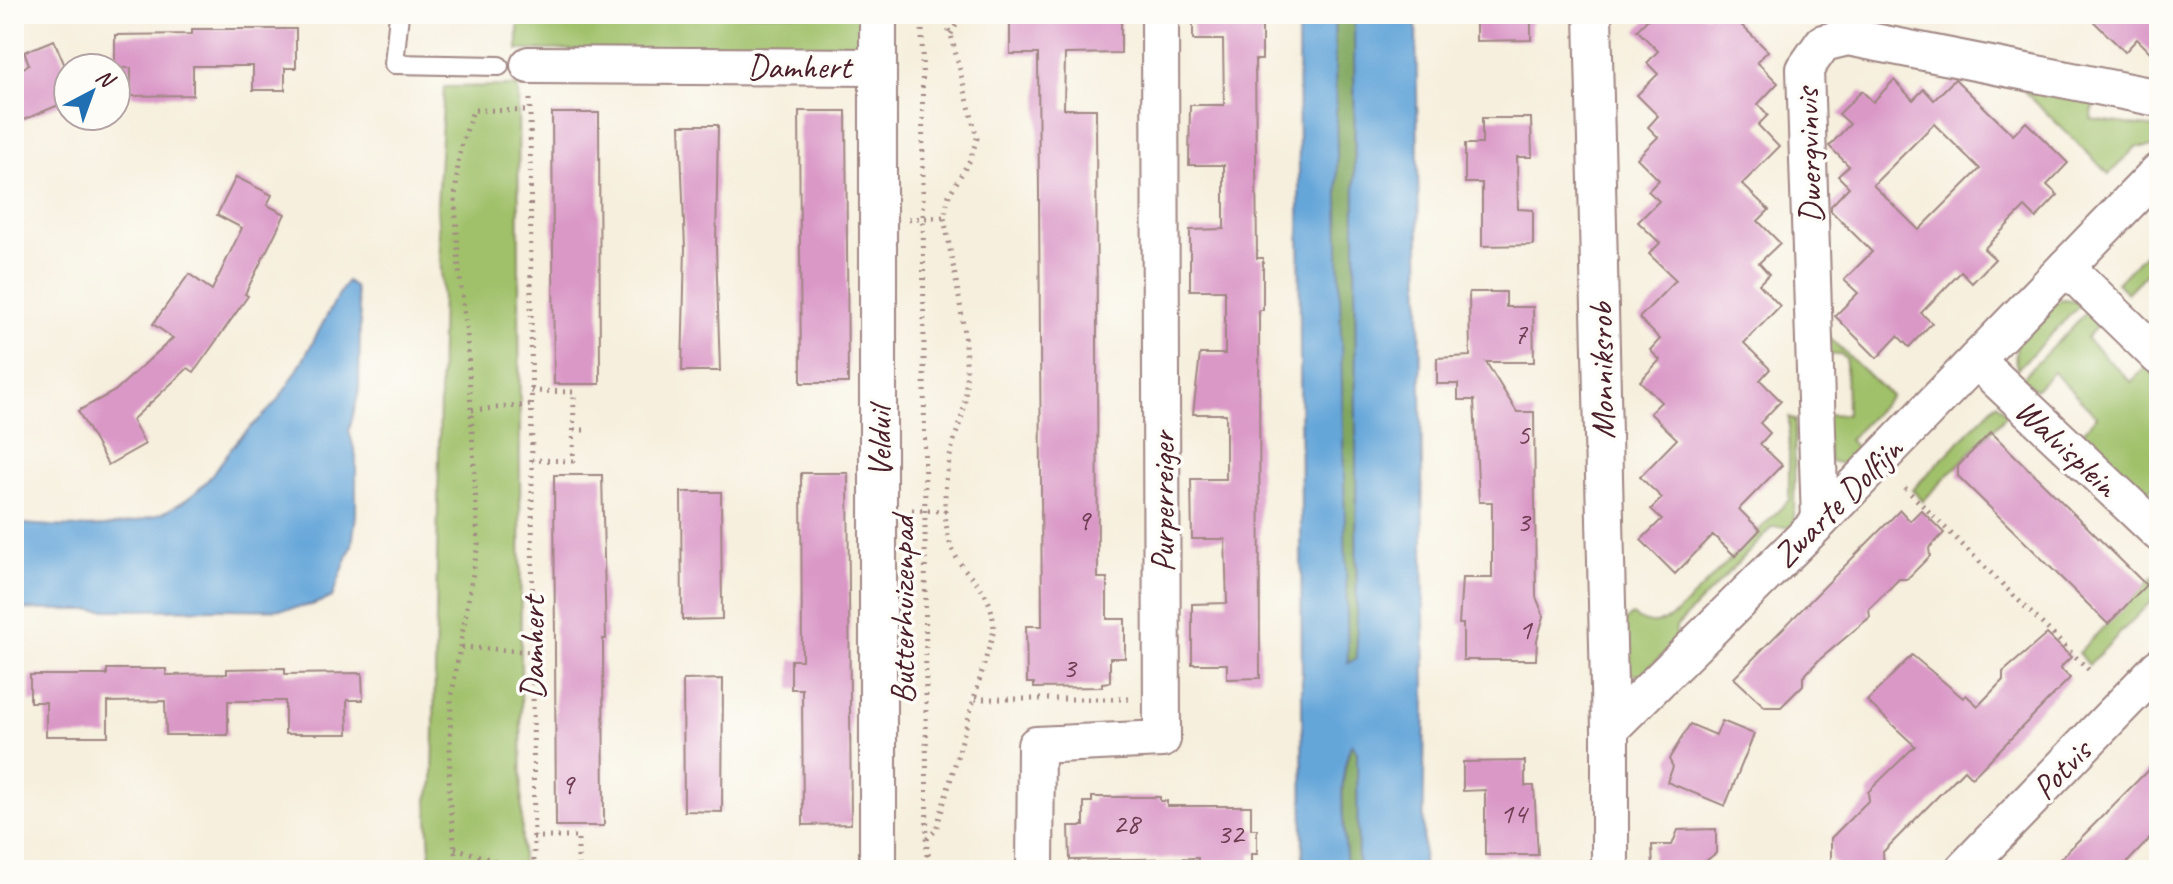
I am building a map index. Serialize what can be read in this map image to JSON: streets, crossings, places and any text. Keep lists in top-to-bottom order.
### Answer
{
  "streets": {
    "street": [
      "Damhert",
      "Dwergvinvis",
      "Monniksrob",
      "Velduil",
      "Walvisplein",
      "Purperreiger",
      "Zwarte Dolfijn",
      "Potvis"
    ],
    "path": ["Butterhuizenpad"]
  },
  "crossings": [
    ["Damhert", "Velduil"],
    ["Dwergvinvis", "Zwarte Dolfijn"],
    ["Monniksrob", "Zwarte Dolfijn"],
    ["Walvisplein", "Zwarte Dolfijn"]
  ],
  "house_numbers": [
    "7",
    "5",
    "9",
    "3",
    "1",
    "3",
    "9",
    "14",
    "28",
    "32"
  ],
  "north": "top right"
}
